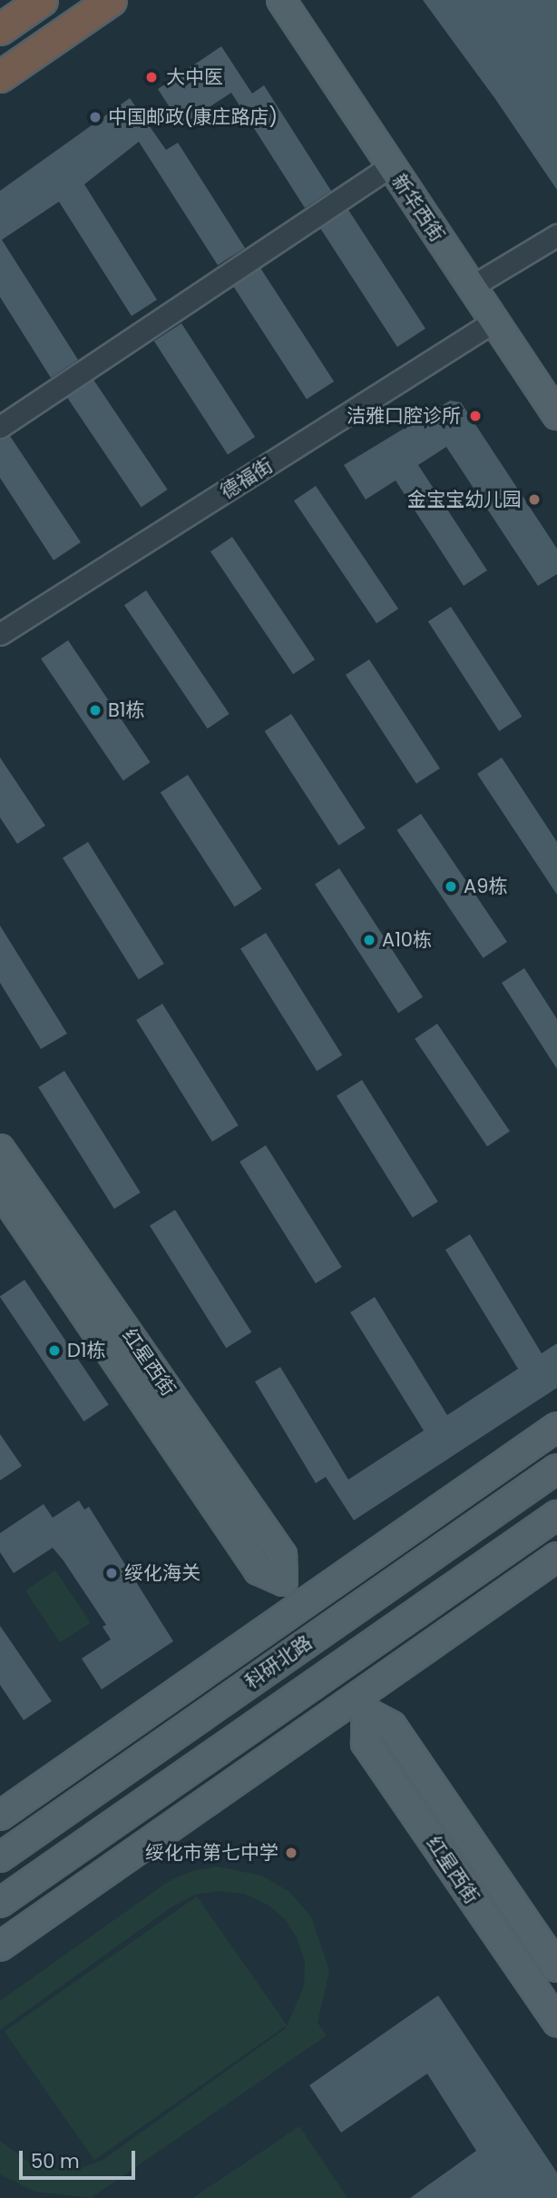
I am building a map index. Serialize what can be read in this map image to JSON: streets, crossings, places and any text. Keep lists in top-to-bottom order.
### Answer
{
  "streets": {
    "main road": ["新华西街", "红星西街", "科研北路"],
    "street": ["德福街"]
  },
  "crossings": [
    ["新华西街", "德福街"],
    ["红星西街", "科研北路"]
  ],
  "places": [
    "大中医",
    "中国邮政(康庄路店)",
    "洁雅口腔诊所",
    "金宝宝幼儿园",
    "B1栋",
    "A9栋",
    "A10栋",
    "D1栋",
    "绥化海关",
    "绥化市第七中学"
  ],
  "scale_bar": "50 m"
}
